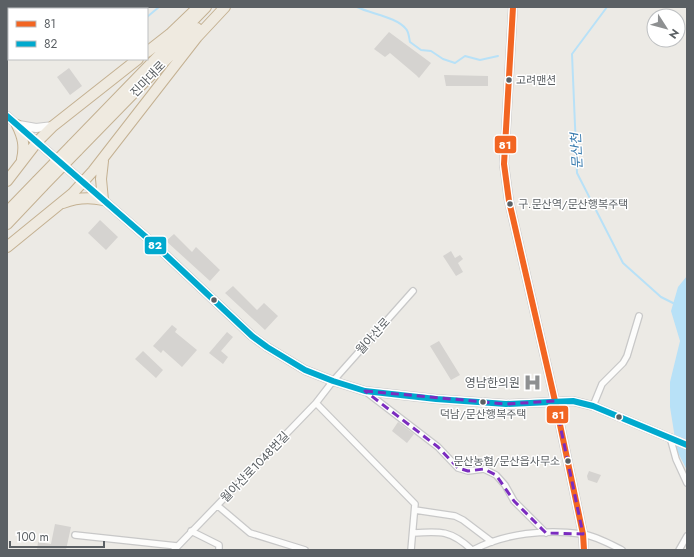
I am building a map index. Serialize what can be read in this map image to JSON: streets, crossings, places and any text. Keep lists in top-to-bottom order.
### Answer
{
  "streets": {
    "highway": ["진마대로"],
    "street": ["월아산로", "월아산로1048번길"]
  },
  "crossings": [
    ["월아산로", "월아산로1048번길"]
  ],
  "water": ["문산천"],
  "places": {
    "other": [
      "고려맨션",
      "구.문산역/문산행복주택",
      "덕남/문산행복주택",
      "문산농협/문산읍사무소"
    ],
    "hospital": ["영남한의원"]
  },
  "lines": ["transit line 81", "transit line 82"],
  "legend": ["81", "82"],
  "scale_bar": "100 m",
  "north": "bottom right"
}
